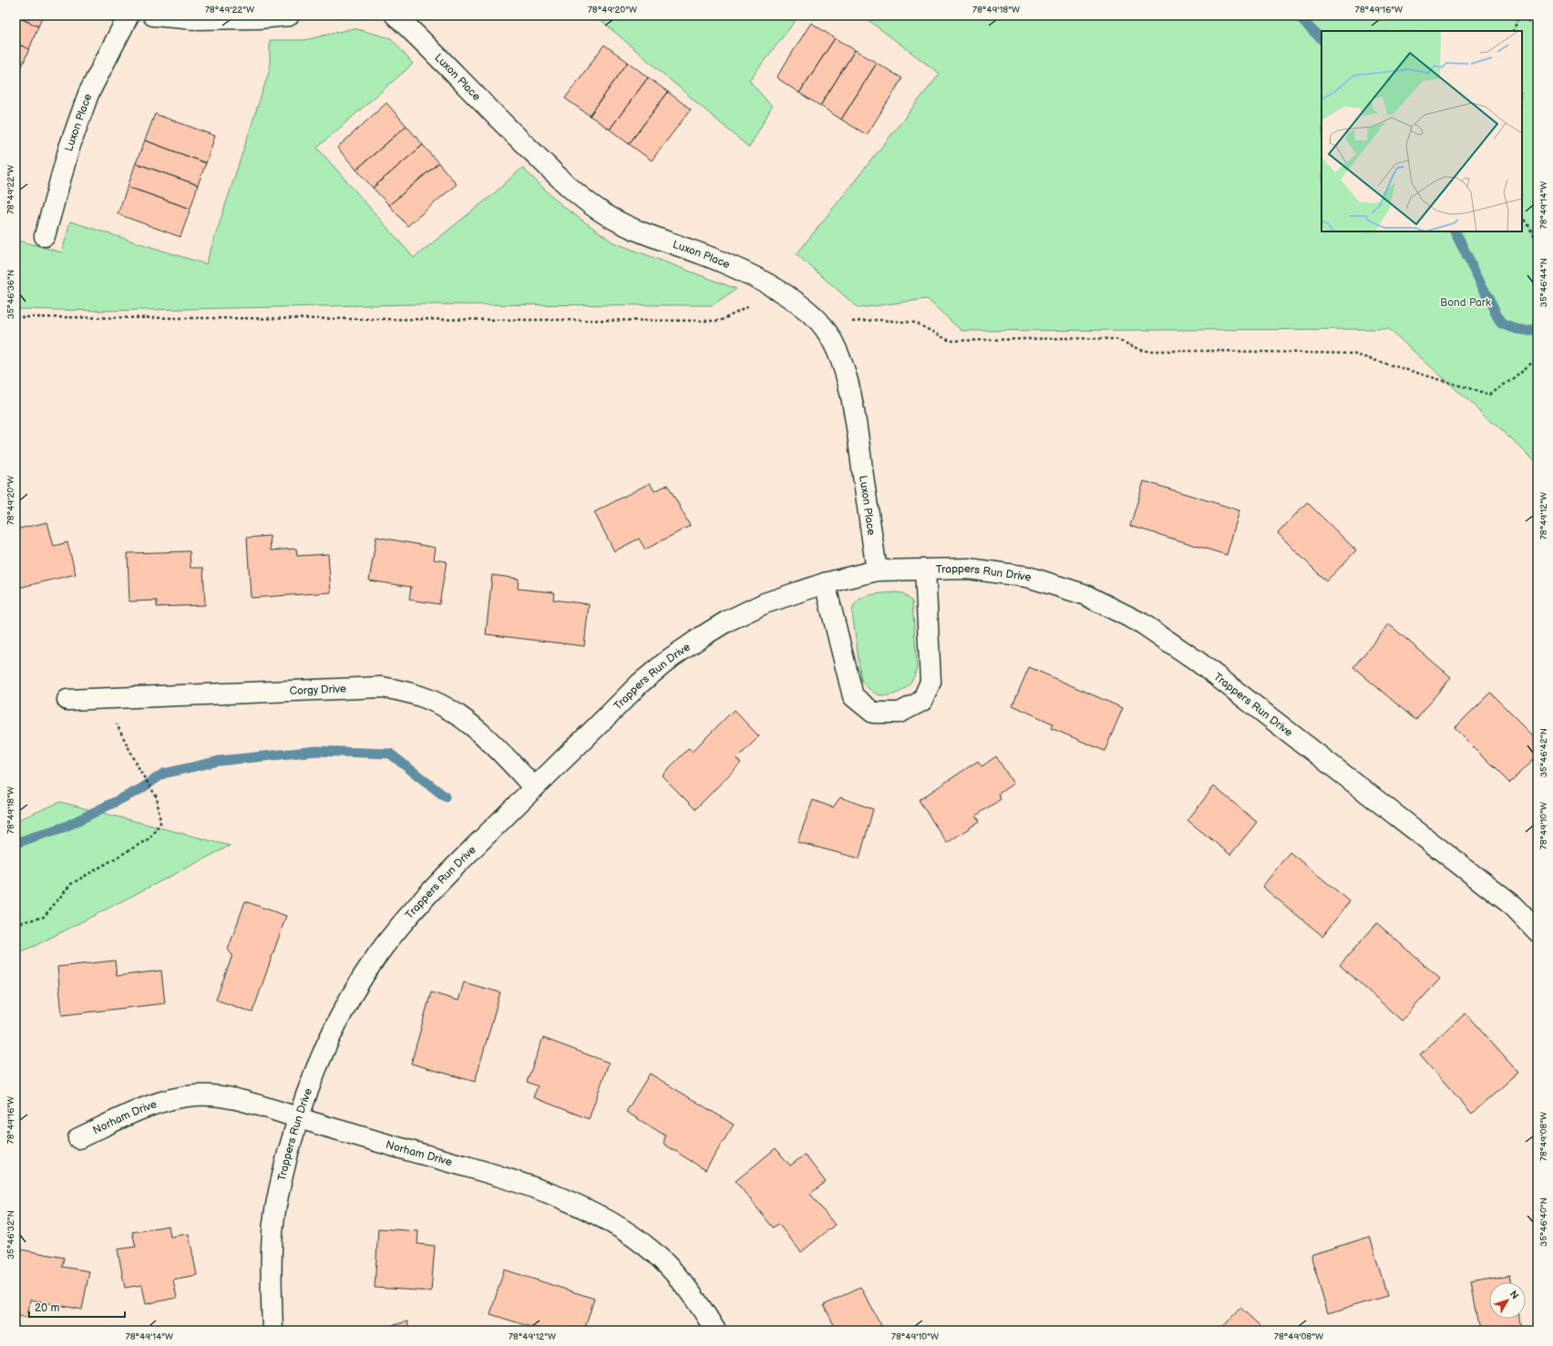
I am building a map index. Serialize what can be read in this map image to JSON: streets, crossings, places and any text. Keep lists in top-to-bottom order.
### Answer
{
  "streets": {
    "street": [
      "Luxon Place",
      "Trappers Run Drive",
      "Corgy Drive",
      "Norham Drive"
    ]
  },
  "crossings": [
    ["Luxon Place", "Trappers Run Drive"],
    ["Trappers Run Drive", "Corgy Drive"],
    ["Trappers Run Drive", "Norham Drive"]
  ],
  "parks": ["Bond Park"],
  "scale_bar": "20 m",
  "north": "top right",
  "coordinates": [
    "78°49'22\"W",
    "78°49'20\"W",
    "78°49'18\"W",
    "78°49'16\"W",
    "78°49'14\"W",
    "35°46'44\"N",
    "35°46'36\"N",
    "78°49'12\"W",
    "35°46'42\"N",
    "78°49'10\"W",
    "78°49'08\"W",
    "35°46'40\"N",
    "35°46'32\"N"
  ]
}
